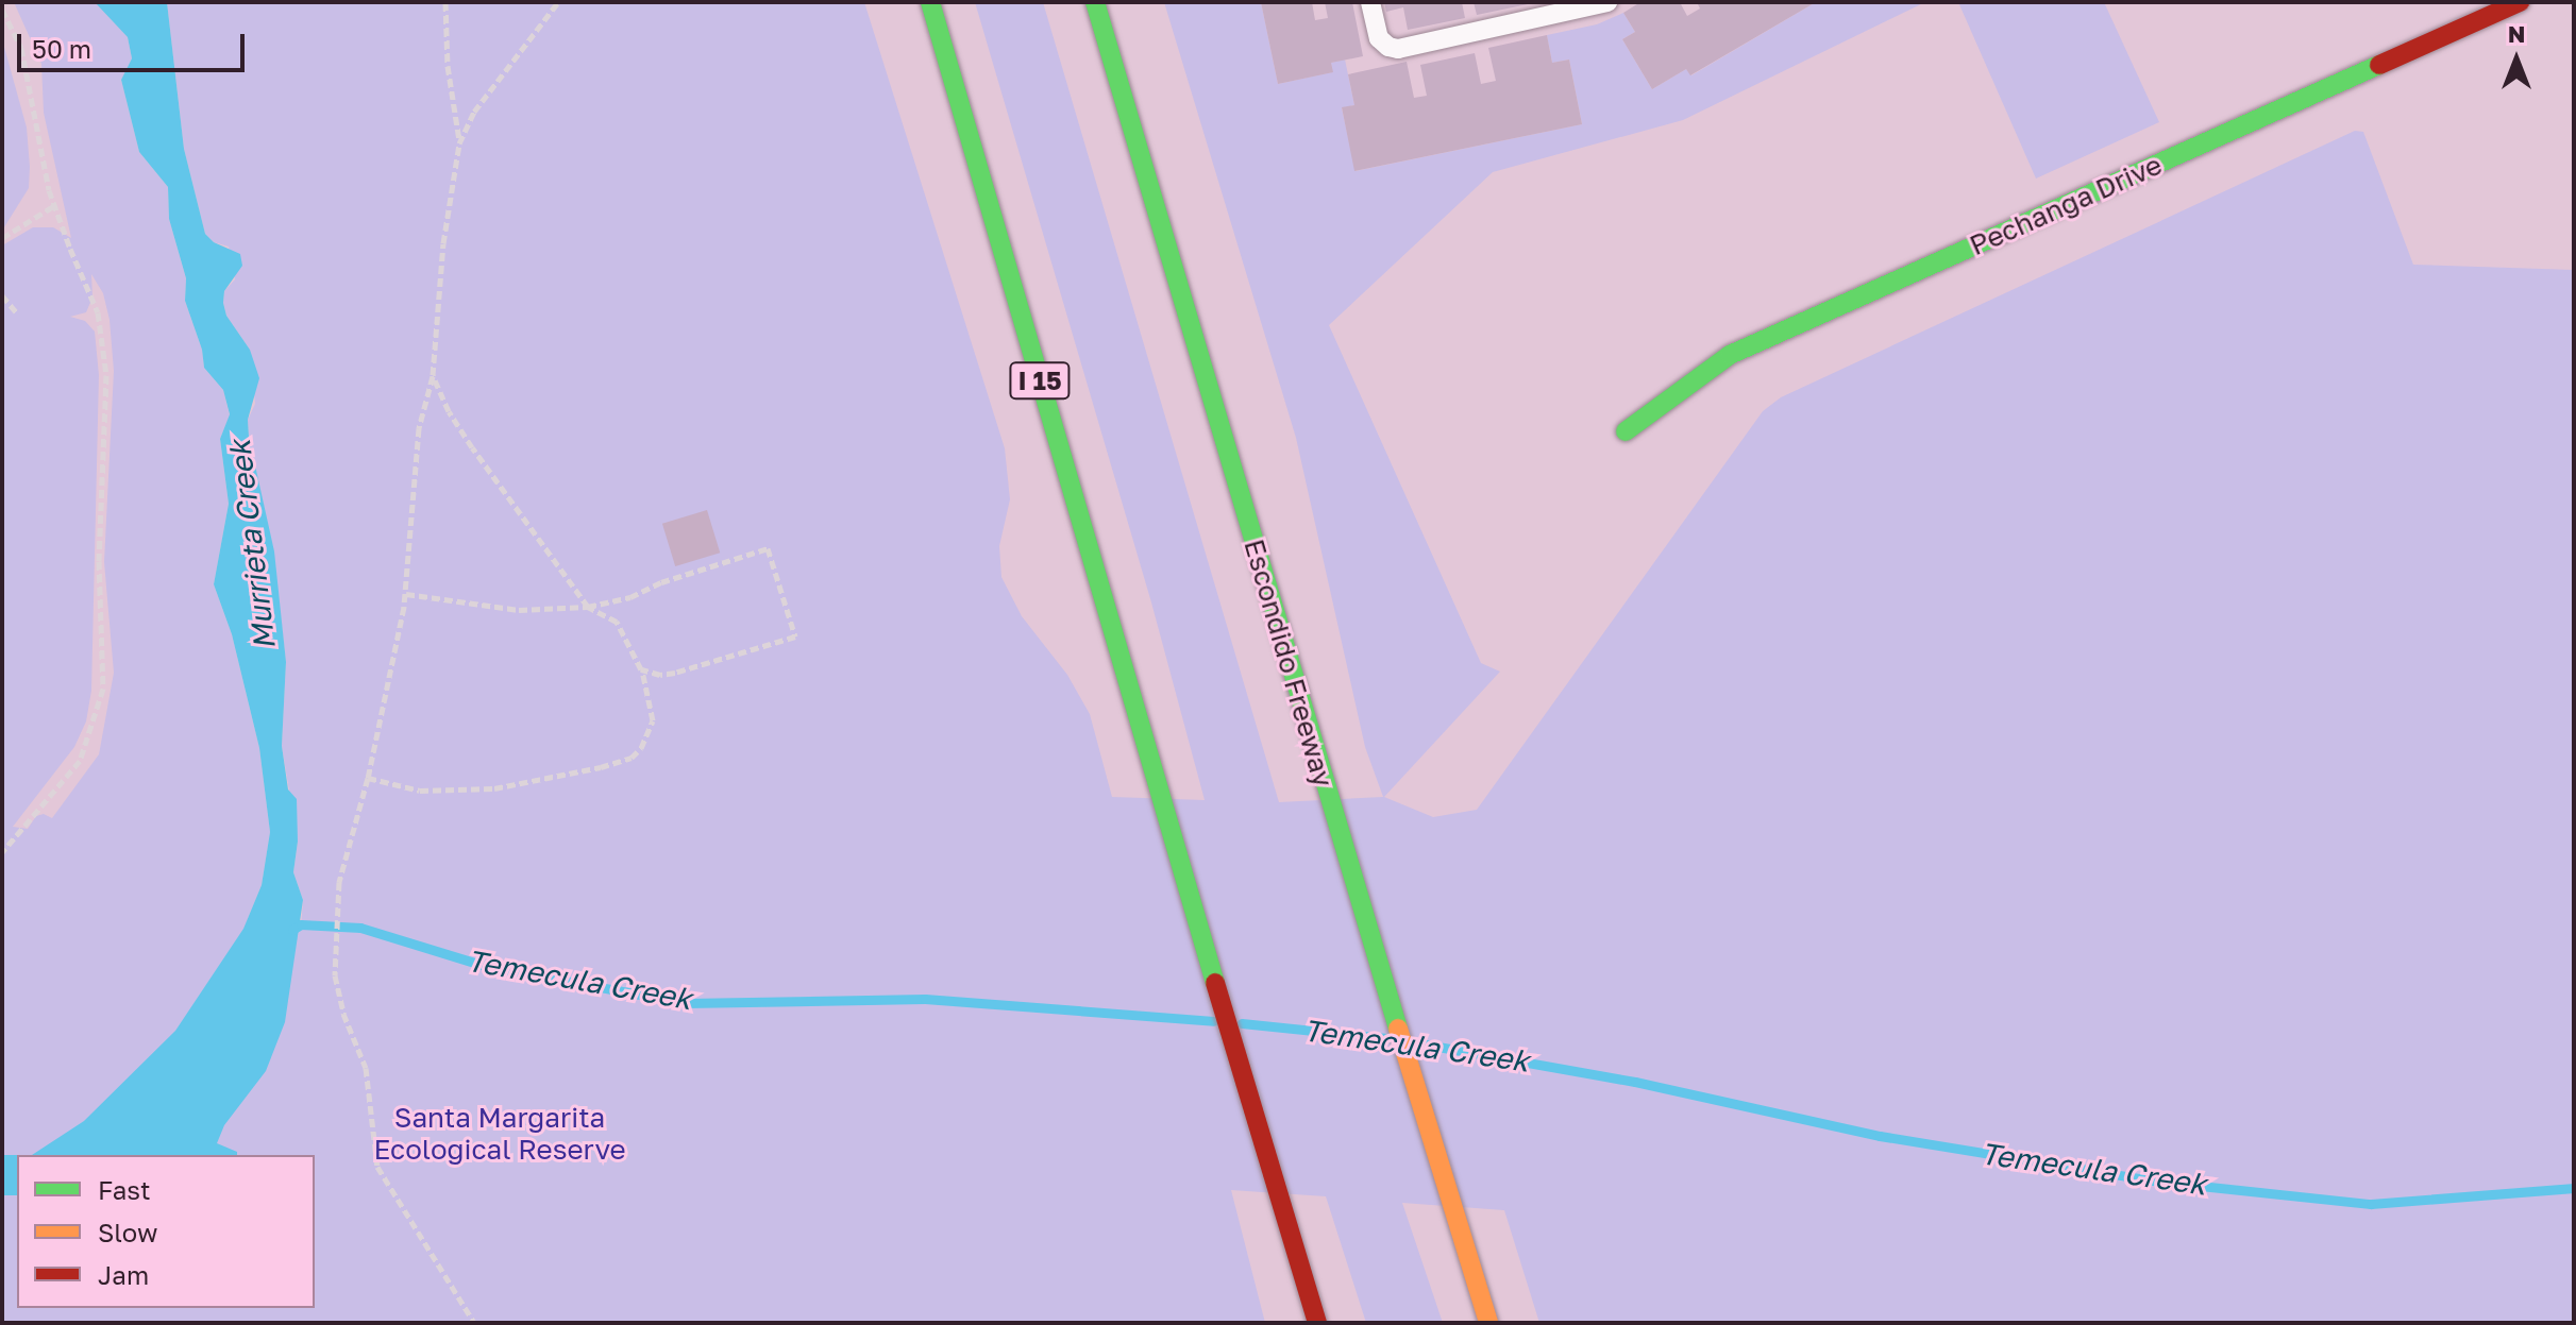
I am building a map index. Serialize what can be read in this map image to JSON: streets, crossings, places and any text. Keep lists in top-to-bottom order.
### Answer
{
  "streets": {
    "main road": ["Pechanga Drive", "I 15", "Escondido Freeway"]
  },
  "water": ["Murrieta Creek", "Temecula Creek"],
  "parks": ["Santa Margarita Ecological Reserve"],
  "legend": ["Fast", "Slow", "Jam"],
  "scale_bar": "50 m",
  "north": "top"
}
